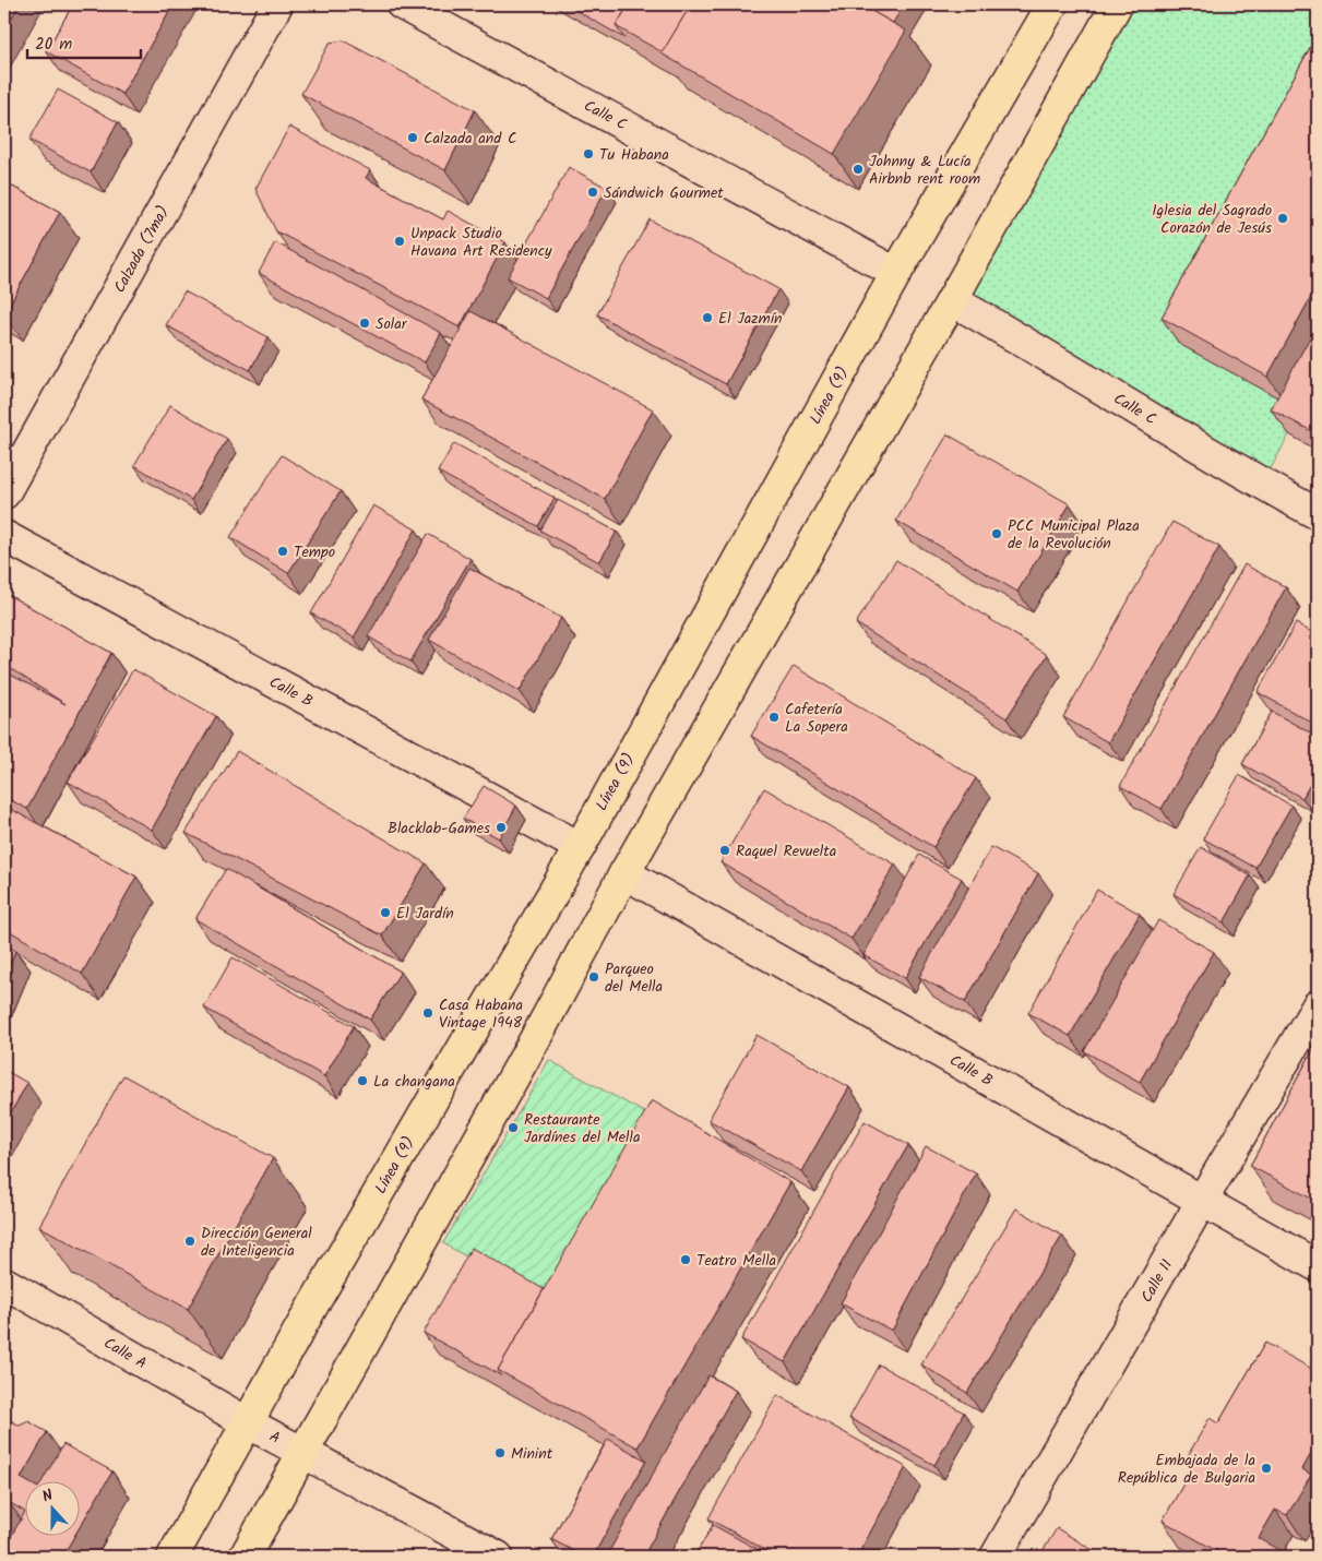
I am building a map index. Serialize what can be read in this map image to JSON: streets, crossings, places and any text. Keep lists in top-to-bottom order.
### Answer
{
  "streets": {
    "main road": ["Línea (9)"],
    "street": [
      "Calle C",
      "Calzada (7ma)",
      "Calle B",
      "Calle 11",
      "Calle A",
      "A"
    ]
  },
  "crossings": [
    ["Calle C", "Línea (9)"],
    ["Línea (9)", "Calle B"],
    ["Línea (9)", "Calle A"],
    ["Línea (9)", "A"],
    ["Calle B", "Calle 11"],
    ["Calle A", "A"]
  ],
  "places": [
    "Calzada and C",
    "Tu Habana",
    "Johnny & Lucía Airbnb rent room",
    "Sándwich Gourmet",
    "Iglesia del Sagrado Corazón de Jesús",
    "Unpack Studio Havana Art Residency",
    "El Jazmín",
    "Solar",
    "PCC Municipal Plaza de la Revolución",
    "Tempo",
    "Cafetería La Sopera",
    "Blacklab-Games",
    "Raquel Revuelta",
    "El Jardín",
    "Parqueo del Mella",
    "Casa Habana Vintage 1948",
    "La changana",
    "Restaurante Jardínes del Mella",
    "Dirección General de Inteligencia",
    "Teatro Mella",
    "Minint",
    "Embajada de la República de Bulgaria"
  ],
  "scale_bar": "20 m",
  "north": "top"
}
